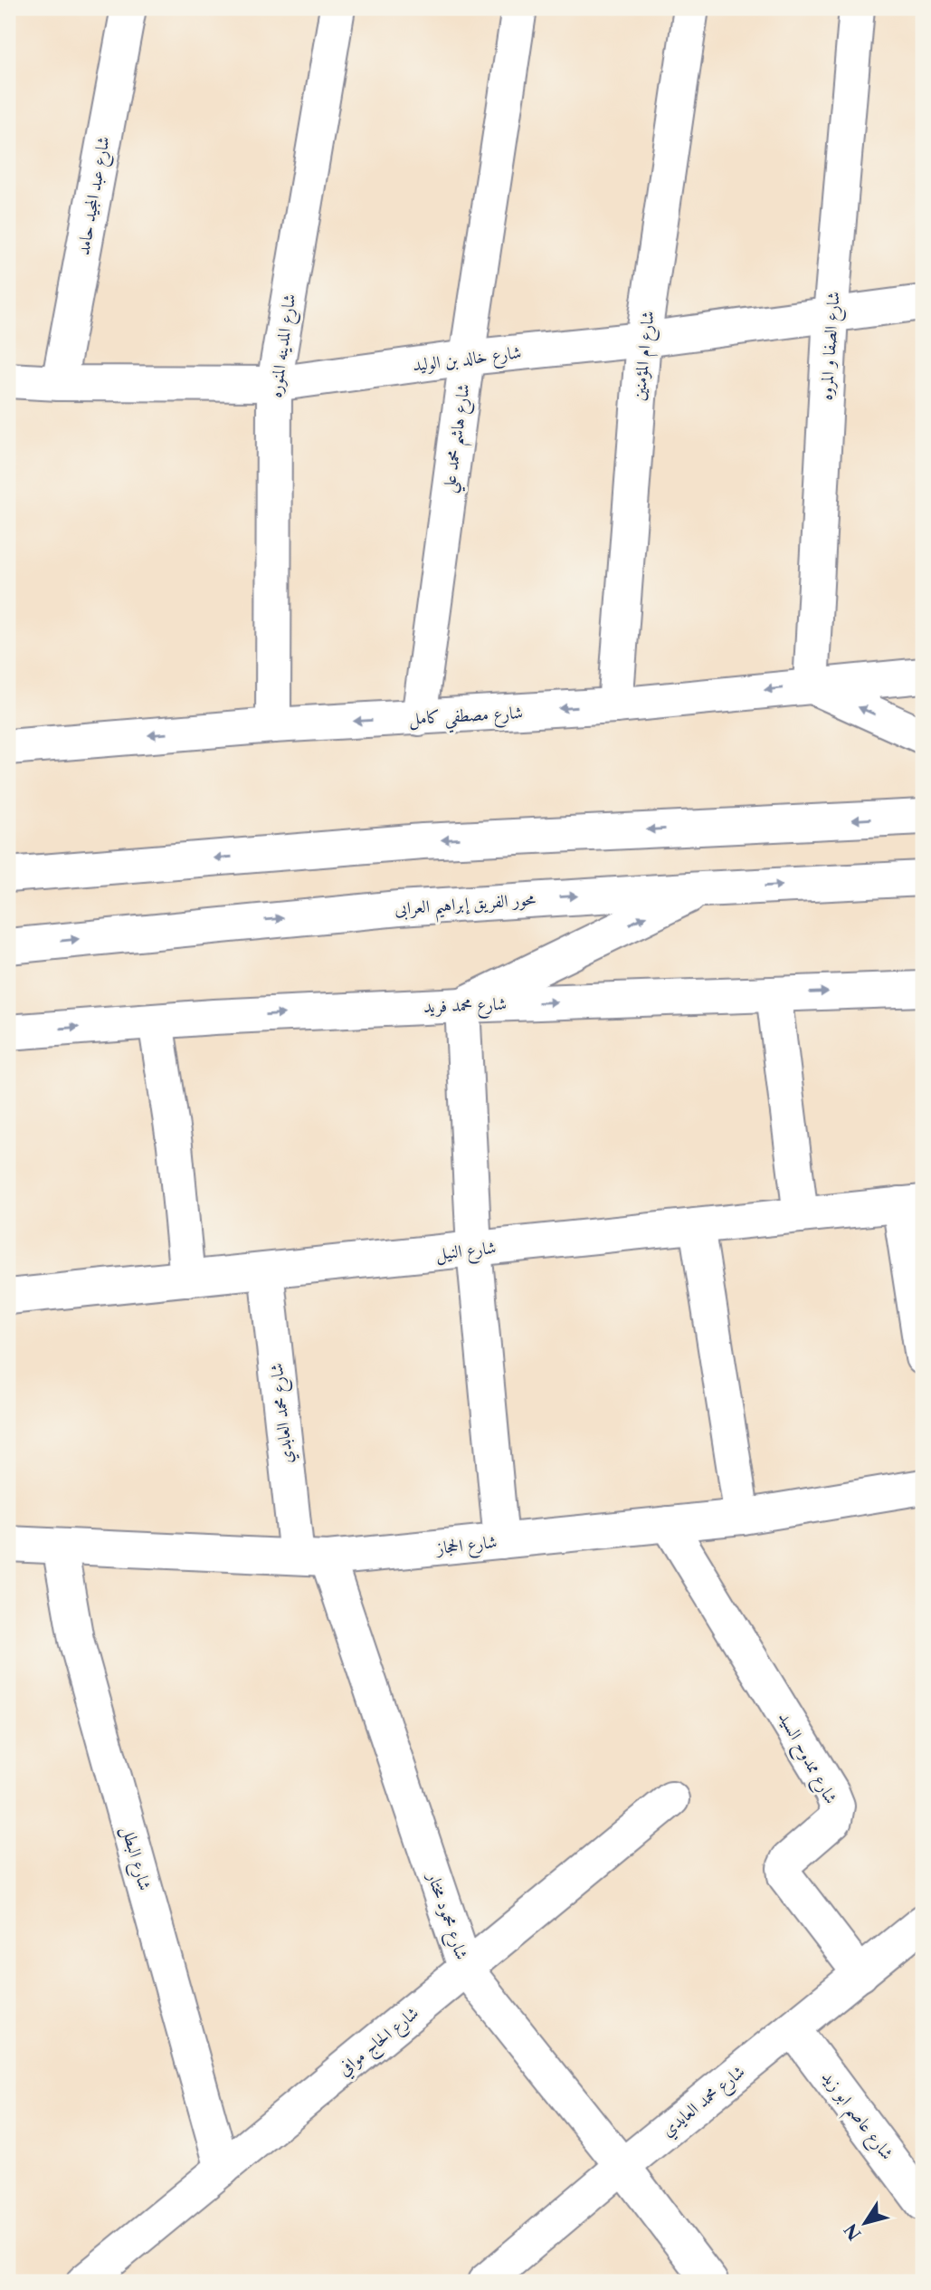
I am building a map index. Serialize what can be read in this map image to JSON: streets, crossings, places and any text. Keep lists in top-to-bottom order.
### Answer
{
  "streets": {
    "street": [
      "شارع عبد المجيد حامد",
      "شارع المدينه المنوره",
      "شارع الصفا و المروه",
      "شارع ام المؤمنين",
      "شارع خالد بن الوليد",
      "شارع هاشم محمد علي",
      "شارع مصطفي كامل",
      "محور الفريق إبراهيم العرابى",
      "شارع محمد فريد",
      "شارع النيل",
      "شارع محمد العابدي",
      "شارع الحجاز",
      "شارع ممدوح السيد",
      "شارع البطل",
      "شارع محمود مختار",
      "شارع الحاج موافي",
      "شارع محمد العايدي",
      "شارع عاصم ابو زيد"
    ]
  },
  "crossings": [
    ["شارع عبد المجيد حامد", "شارع خالد بن الوليد"],
    ["شارع المدينه المنوره", "شارع خالد بن الوليد"],
    ["شارع المدينه المنوره", "شارع مصطفي كامل"],
    ["شارع الصفا و المروه", "شارع خالد بن الوليد"],
    ["شارع الصفا و المروه", "شارع مصطفي كامل"],
    ["شارع ام المؤمنين", "شارع خالد بن الوليد"],
    ["شارع ام المؤمنين", "شارع مصطفي كامل"],
    ["شارع خالد بن الوليد", "شارع هاشم محمد علي"],
    ["شارع هاشم محمد علي", "شارع مصطفي كامل"],
    ["شارع النيل", "شارع محمد العابدي"],
    ["شارع محمد العابدي", "شارع الحجاز"],
    ["شارع محمد العابدي", "شارع محمود مختار"],
    ["شارع الحجاز", "شارع ممدوح السيد"],
    ["شارع الحجاز", "شارع البطل"],
    ["شارع الحجاز", "شارع محمود مختار"],
    ["شارع ممدوح السيد", "شارع محمد العايدي"],
    ["شارع البطل", "شارع الحاج موافي"],
    ["شارع محمود مختار", "شارع الحاج موافي"],
    ["شارع محمود مختار", "شارع محمد العايدي"],
    ["شارع محمد العايدي", "شارع عاصم ابو زيد"]
  ],
  "north": "bottom left"
}
